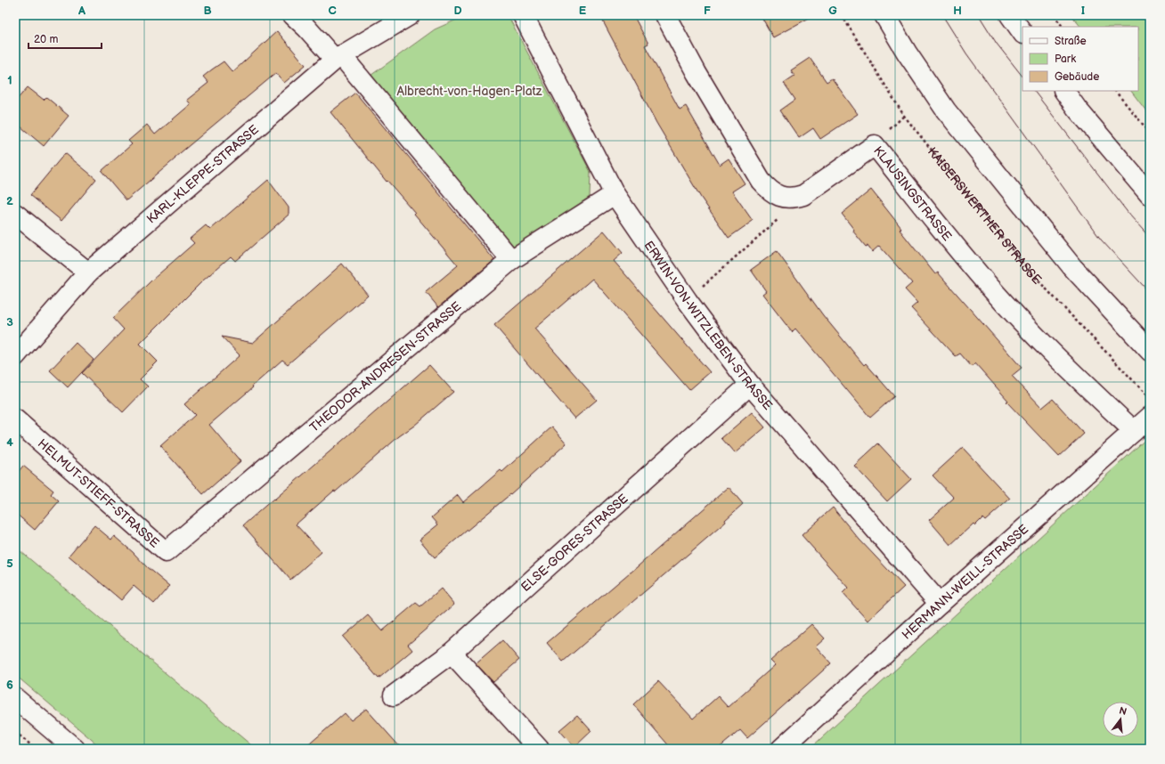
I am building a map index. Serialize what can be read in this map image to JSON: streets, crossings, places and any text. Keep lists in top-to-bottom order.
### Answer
{
  "streets": {
    "street": [
      "KARL-KLEPPE-STRASSE",
      "KLAUSINGSTRASSE",
      "ERWIN-VON-WITZLEBEN-STRASSE",
      "THEODOR-ANDRESEN-STRASSE",
      "HELMUT-STIEFF-STRASSE",
      "ELSE-GORES-STRASSE",
      "HERMANN-WEILL-STRASSE"
    ],
    "path": ["KAISERSWERTHER STRASSE"]
  },
  "crossings": [
    ["KLAUSINGSTRASSE", "HERMANN-WEILL-STRASSE"],
    ["ERWIN-VON-WITZLEBEN-STRASSE", "THEODOR-ANDRESEN-STRASSE"],
    ["ERWIN-VON-WITZLEBEN-STRASSE", "ELSE-GORES-STRASSE"],
    ["ERWIN-VON-WITZLEBEN-STRASSE", "HERMANN-WEILL-STRASSE"],
    ["THEODOR-ANDRESEN-STRASSE", "HELMUT-STIEFF-STRASSE"]
  ],
  "parks": ["Albrecht-von-Hagen-Platz"],
  "legend": ["Straße", "Park", "Gebäude"],
  "scale_bar": "20 m",
  "north": "top",
  "grid": {
    "columns": [
      "A",
      "B",
      "C",
      "D",
      "E",
      "F",
      "G",
      "H",
      "I"
    ],
    "rows": [
      "1",
      "2",
      "3",
      "4",
      "5",
      "6"
    ]
  }
}
